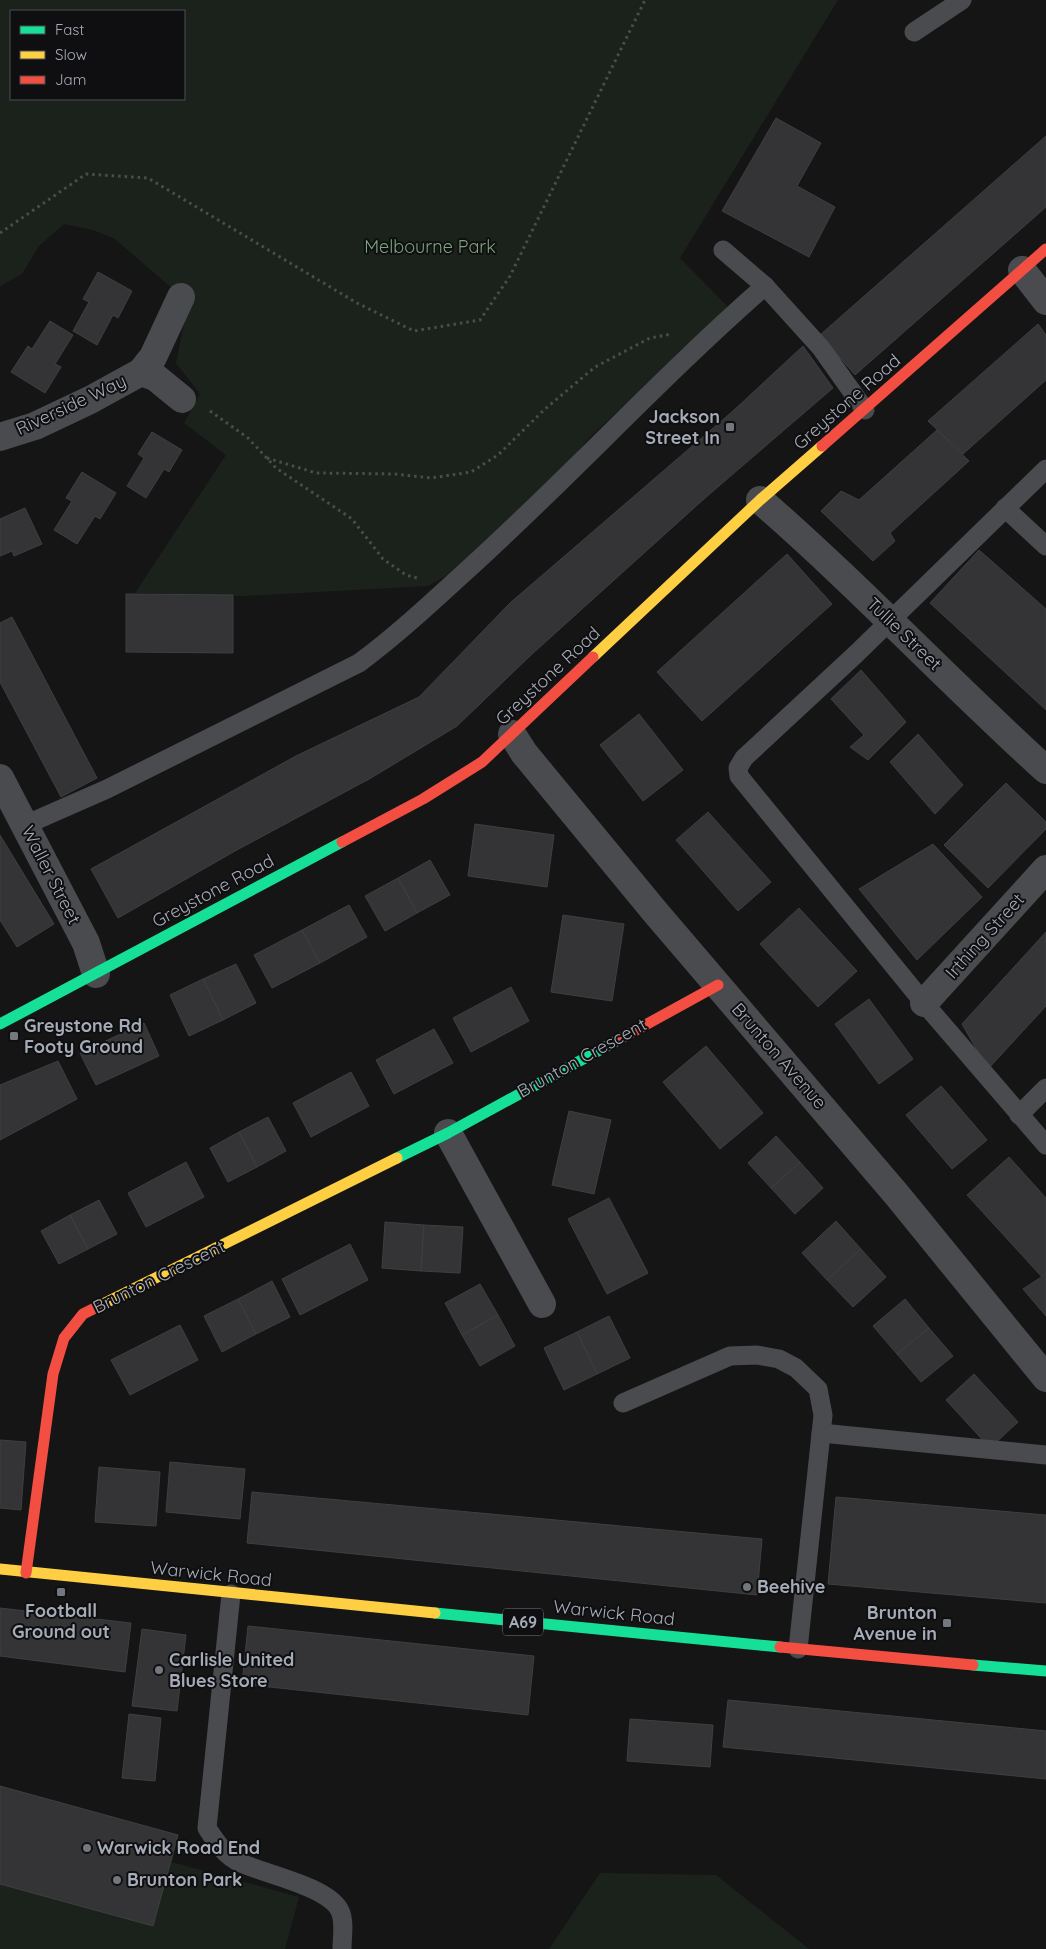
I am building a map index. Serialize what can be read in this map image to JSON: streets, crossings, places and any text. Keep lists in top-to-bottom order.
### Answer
{
  "streets": {
    "street": [
      "Greystone Road",
      "Riverside Way",
      "Tullie Street",
      "Waller Street",
      "Irthing Street",
      "Brunton Avenue",
      "Brunton Crescent",
      "Warwick Road",
      "A69"
    ]
  },
  "crossings": [
    ["Greystone Road", "Tullie Street"],
    ["Greystone Road", "Waller Street"],
    ["Greystone Road", "Brunton Avenue"],
    ["Brunton Avenue", "Brunton Crescent"],
    ["Brunton Crescent", "Warwick Road"]
  ],
  "parks": ["Melbourne Park"],
  "places": {
    "transit": [
      "Jackson Street In",
      "Greystone Rd Footy Ground",
      "Football Ground out",
      "Brunton Avenue in"
    ],
    "other": [
      "Beehive",
      "Carlisle United Blues Store",
      "Warwick Road End",
      "Brunton Park"
    ]
  },
  "legend": ["Fast", "Slow", "Jam"]
}
